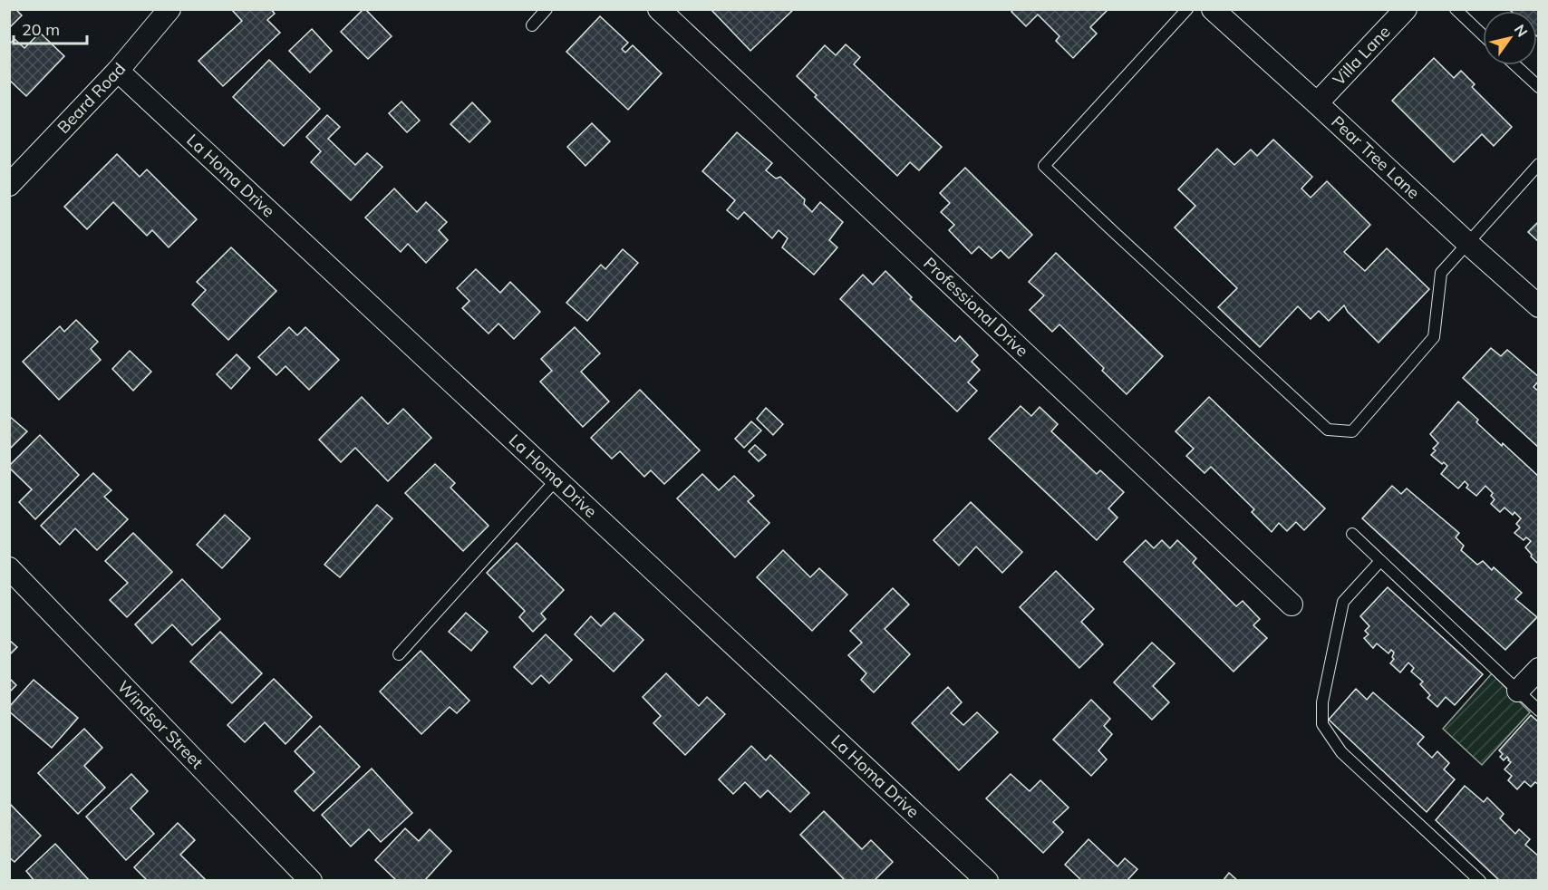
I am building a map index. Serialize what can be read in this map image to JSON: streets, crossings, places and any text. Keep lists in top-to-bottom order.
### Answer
{
  "streets": {
    "street": [
      "Villa Lane",
      "Beard Road",
      "Pear Tree Lane",
      "La Homa Drive",
      "Professional Drive",
      "Windsor Street"
    ]
  },
  "crossings": [
    ["Villa Lane", "Pear Tree Lane"],
    ["Beard Road", "La Homa Drive"]
  ],
  "scale_bar": "20 m",
  "north": "top right"
}
